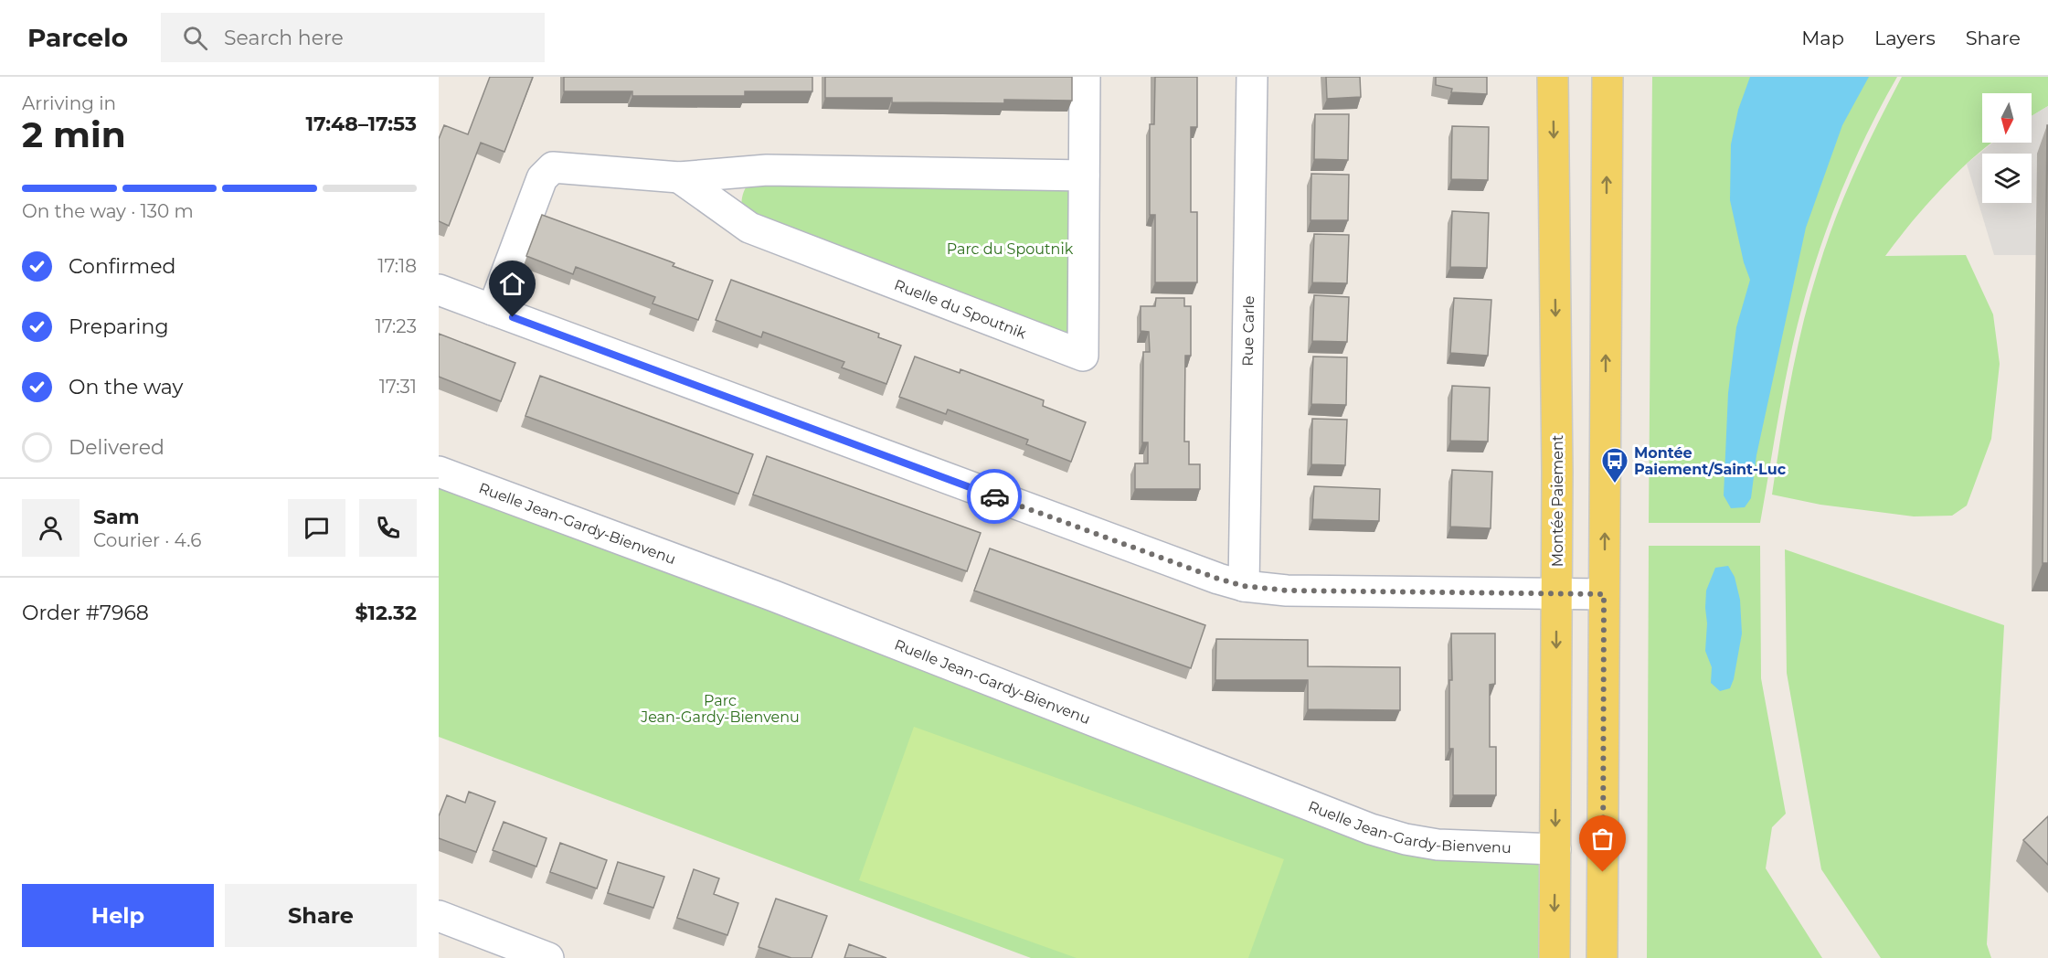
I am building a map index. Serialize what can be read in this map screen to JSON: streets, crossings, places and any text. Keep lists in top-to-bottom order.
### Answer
{
  "streets": {
    "main road": ["Montée Paiement"],
    "street": ["Ruelle du Spoutnik", "Rue Carle", "Ruelle Jean-Gardy-Bienvenu"]
  },
  "crossings": [
    ["Montée Paiement", "Ruelle Jean-Gardy-Bienvenu"]
  ],
  "parks": ["Parc du Spoutnik", "Parc Jean-Gardy-Bienvenu"],
  "places": {
    "bus stop": ["Montée Paiement/Saint-Luc"]
  },
  "north": "bottom",
  "page": {
    "header": "Parcelo",
    "search": "Search here",
    "nav": ["Map", "Layers", "Share"],
    "heading": ["2 min", "Arriving in", "17:48–17:53"],
    "panel": [
      "Sam",
      "Courier · 4.6",
      "Order #7968",
      "$12.32"
    ],
    "bar": "On the way · 130 m",
    "list": [
      ["Confirmed", "17:18"],
      ["Preparing", "17:23"],
      ["On the way", "17:31"],
      "Delivered"
    ],
    "buttons": ["Help", "Share"]
  }
}
